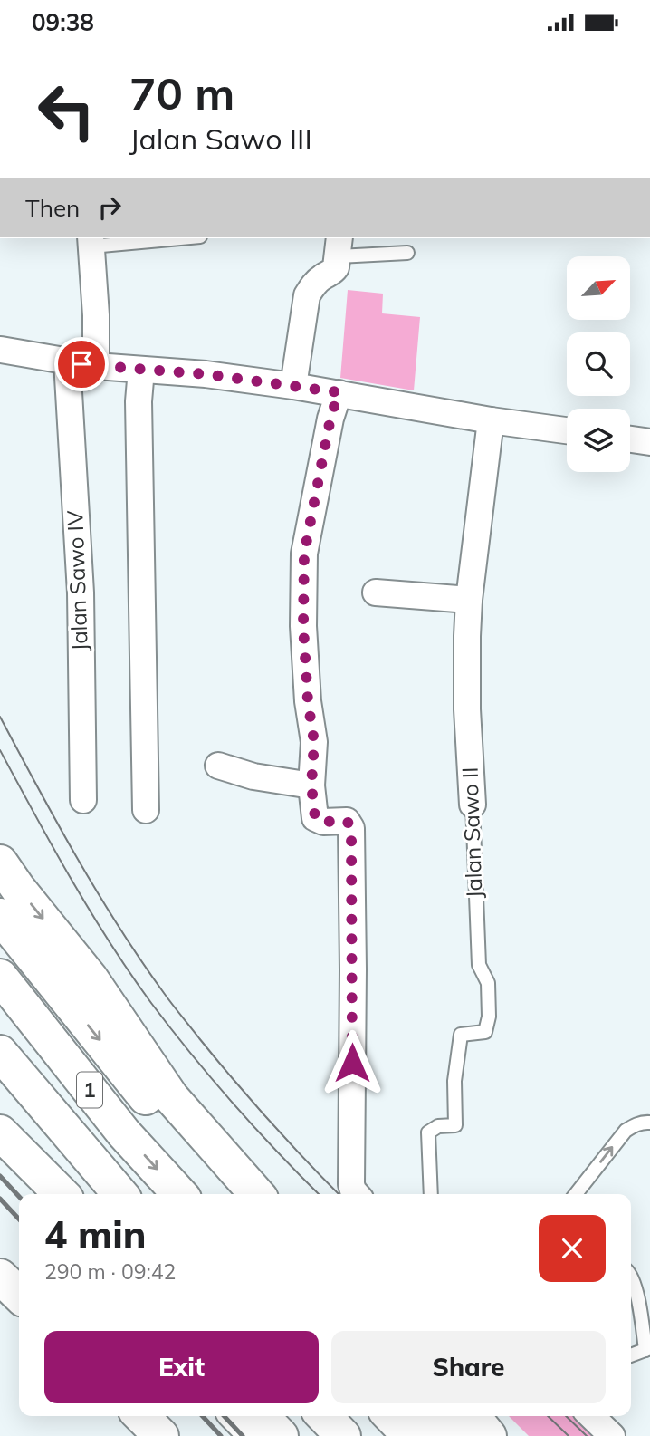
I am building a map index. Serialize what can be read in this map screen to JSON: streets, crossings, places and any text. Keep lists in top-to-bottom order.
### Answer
{
  "streets": {
    "main road": ["1"],
    "street": ["Jalan Sawo IV", "Jalan Sawo II"]
  },
  "north": "top right",
  "page": {
    "status": "09:38",
    "turn": ["70 m", "Jalan Sawo III"],
    "then": "Then",
    "heading": ["4 min", "290 m · 09:42"],
    "buttons": ["Exit", "Share"]
  }
}
